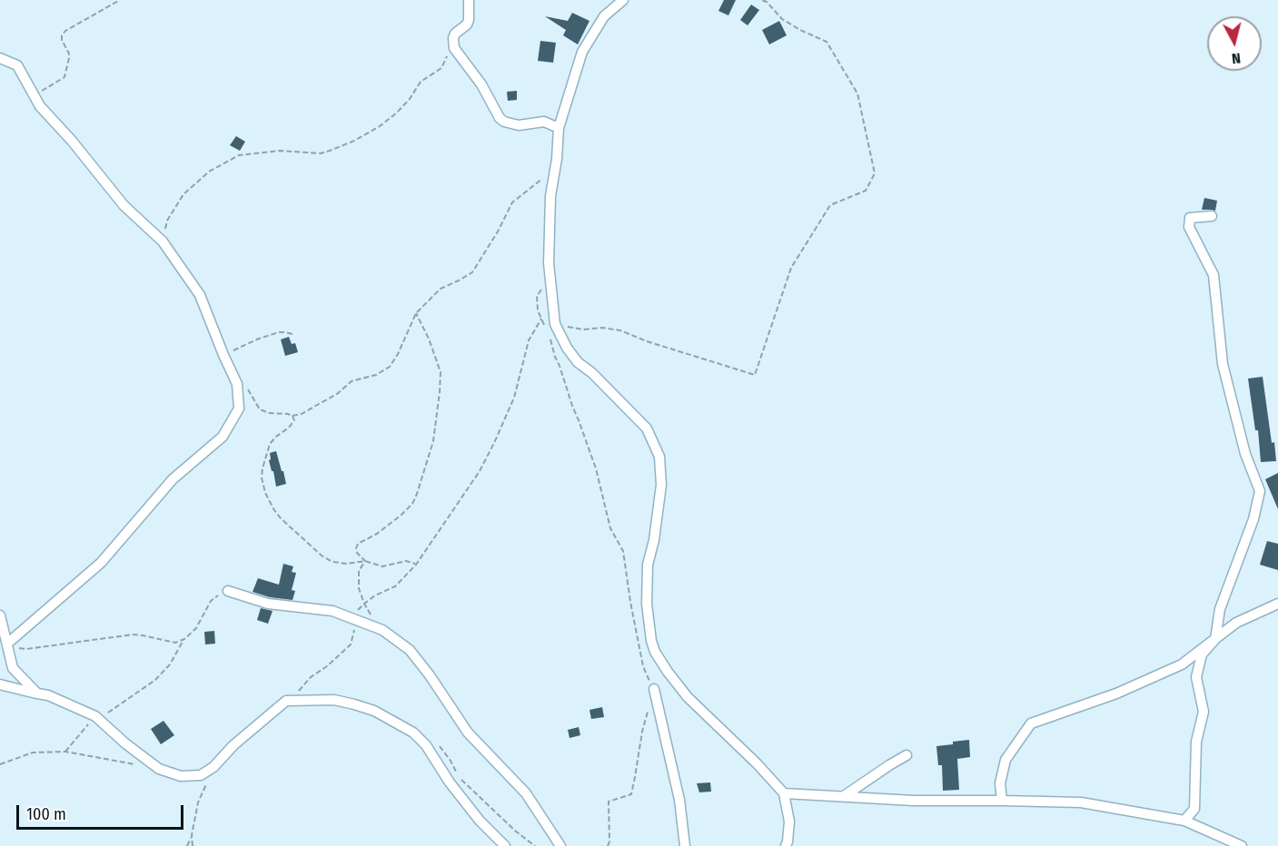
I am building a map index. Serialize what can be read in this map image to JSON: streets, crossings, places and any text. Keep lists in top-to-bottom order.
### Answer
{
  "scale_bar": "100 m",
  "north": "bottom"
}
